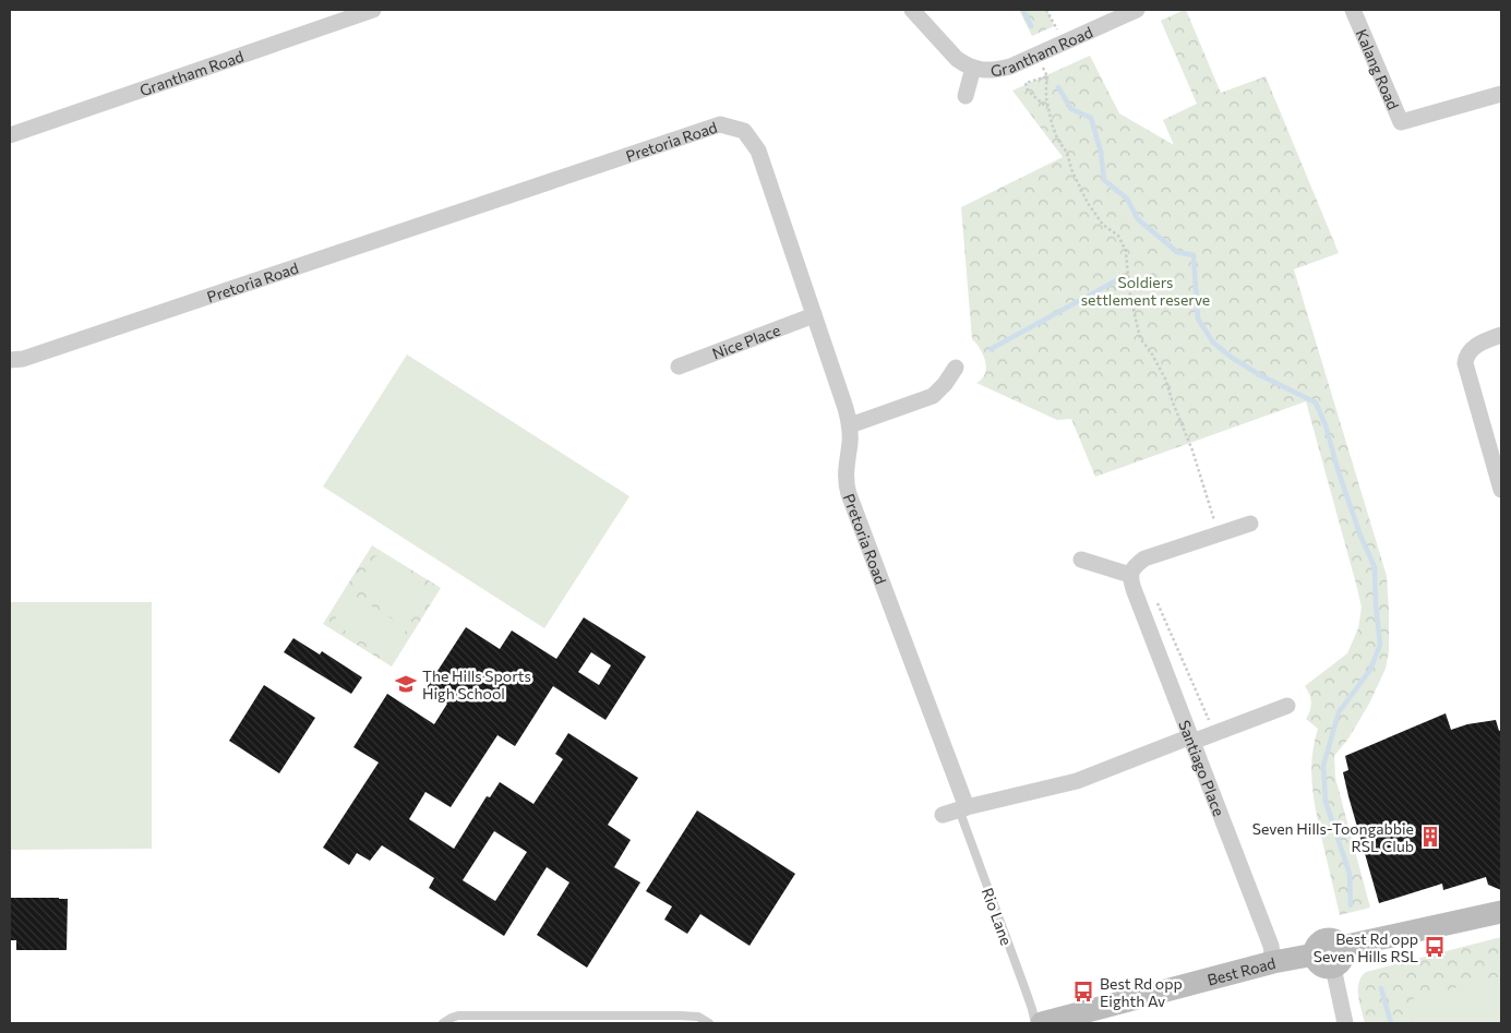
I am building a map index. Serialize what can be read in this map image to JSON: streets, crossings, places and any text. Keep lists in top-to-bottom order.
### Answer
{
  "streets": {
    "main road": ["Best Road"],
    "street": [
      "Grantham Road",
      "Kalang Road",
      "Pretoria Road",
      "Nice Place",
      "Santiago Place"
    ],
    "lane": ["Rio Lane"]
  },
  "crossings": [
    ["Pretoria Road", "Nice Place"],
    ["Pretoria Road", "Rio Lane"],
    ["Santiago Place", "Best Road"]
  ],
  "parks": ["Soldiers settlement reserve"],
  "places": {
    "school or university": ["The Hills Sports High School"],
    "building": ["Seven Hills-Toongabbie RSL Club"],
    "bus stop": ["Best Rd opp Seven Hills RSL", "Best Rd opp Eighth Av"]
  }
}
